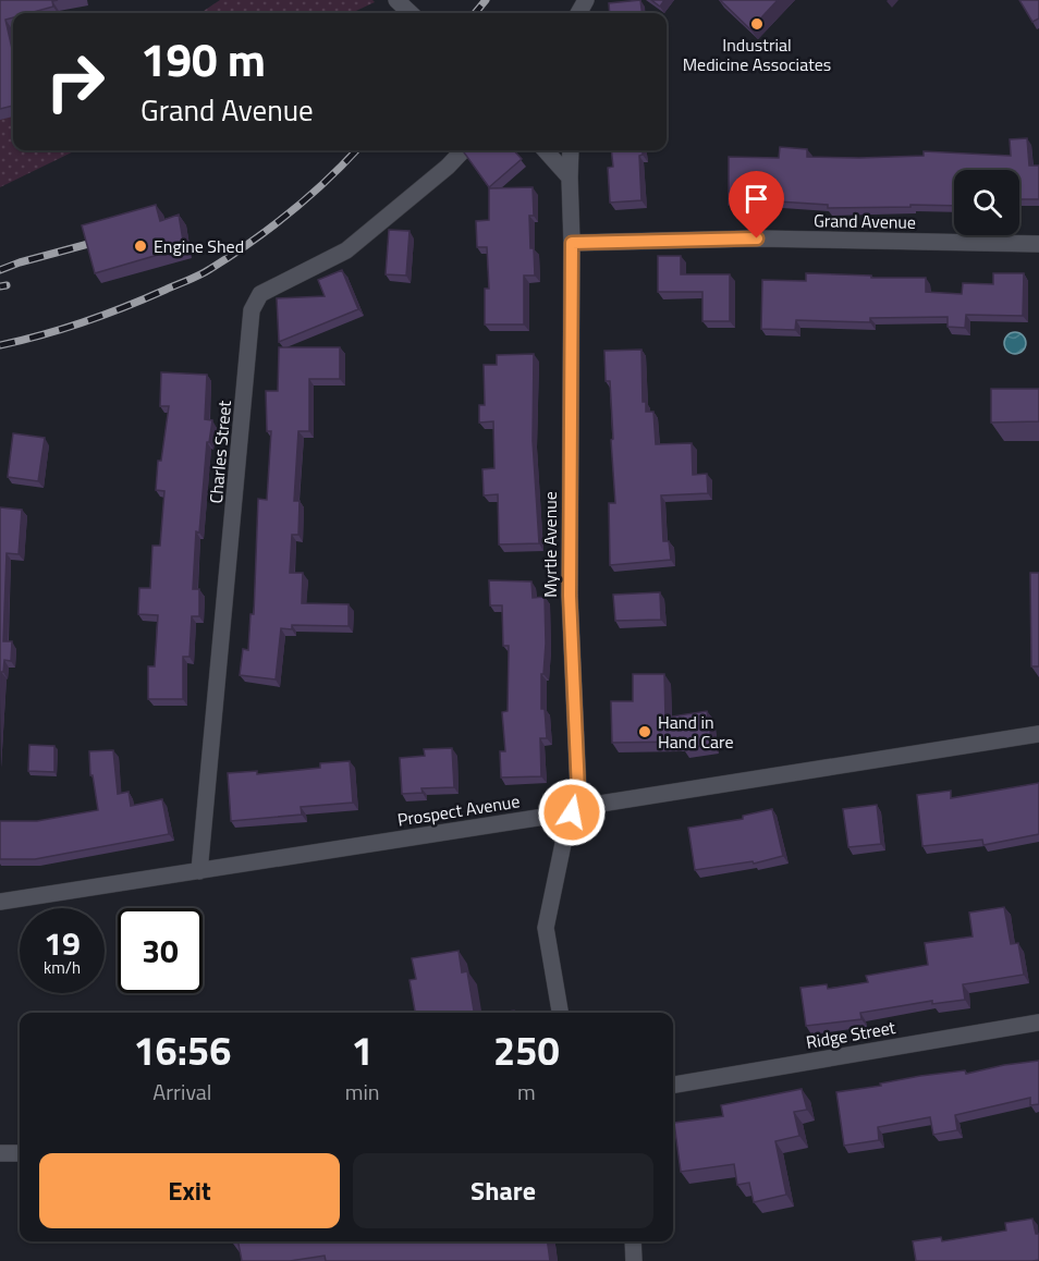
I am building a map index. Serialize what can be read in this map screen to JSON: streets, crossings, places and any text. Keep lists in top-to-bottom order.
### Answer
{
  "streets": {
    "street": [
      "Grand Avenue",
      "Charles Street",
      "Myrtle Avenue",
      "Prospect Avenue",
      "Ridge Street"
    ]
  },
  "crossings": [
    ["Grand Avenue", "Myrtle Avenue"],
    ["Charles Street", "Prospect Avenue"],
    ["Myrtle Avenue", "Prospect Avenue"]
  ],
  "places": ["Industrial Medicine Associates", "Engine Shed", "Hand in Hand Care"],
  "page": {
    "turn": ["190 m", "Grand Avenue"],
    "speed": "19 km/h",
    "limit": "30",
    "eta": [
      "16:56",
      "Arrival",
      "1",
      "min",
      "250",
      "m"
    ],
    "buttons": ["Exit", "Share"]
  }
}
